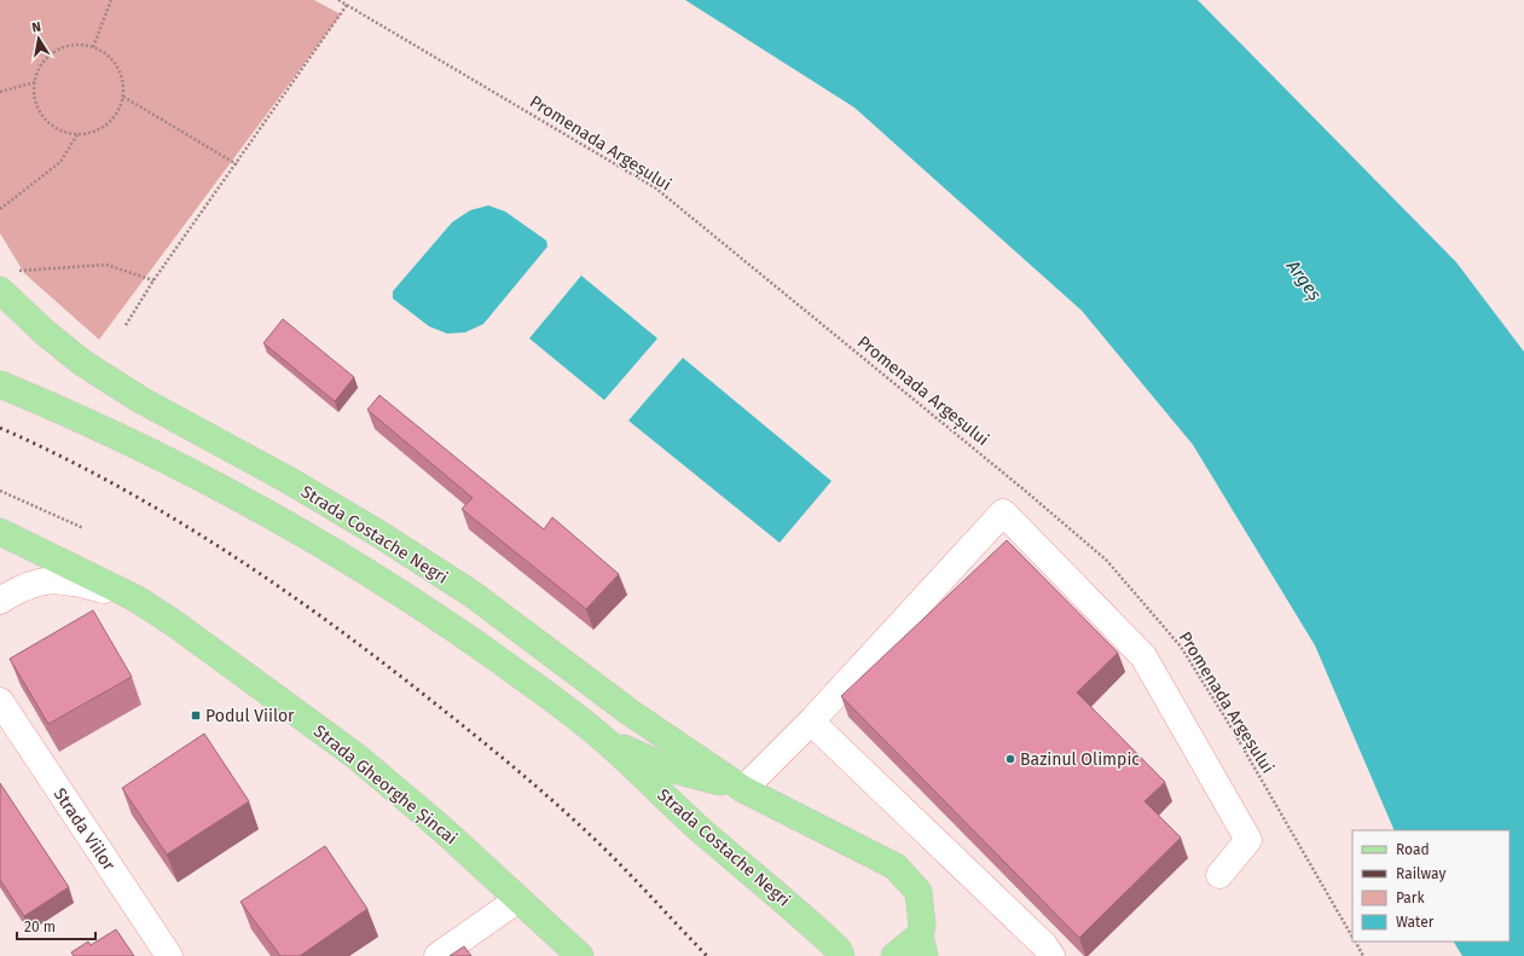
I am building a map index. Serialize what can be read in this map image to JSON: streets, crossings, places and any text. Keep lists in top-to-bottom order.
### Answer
{
  "streets": {
    "main road": ["Strada Costache Negri", "Strada Gheorghe Șincai"],
    "street": ["Strada Viilor"],
    "path": ["Promenada Argeșului"]
  },
  "water": ["Argeș"],
  "places": {
    "transit": ["Podul Viilor"],
    "other": ["Bazinul Olimpic"]
  },
  "legend": [
    "Road",
    "Railway",
    "Park",
    "Water"
  ],
  "scale_bar": "20 m",
  "north": "top"
}
